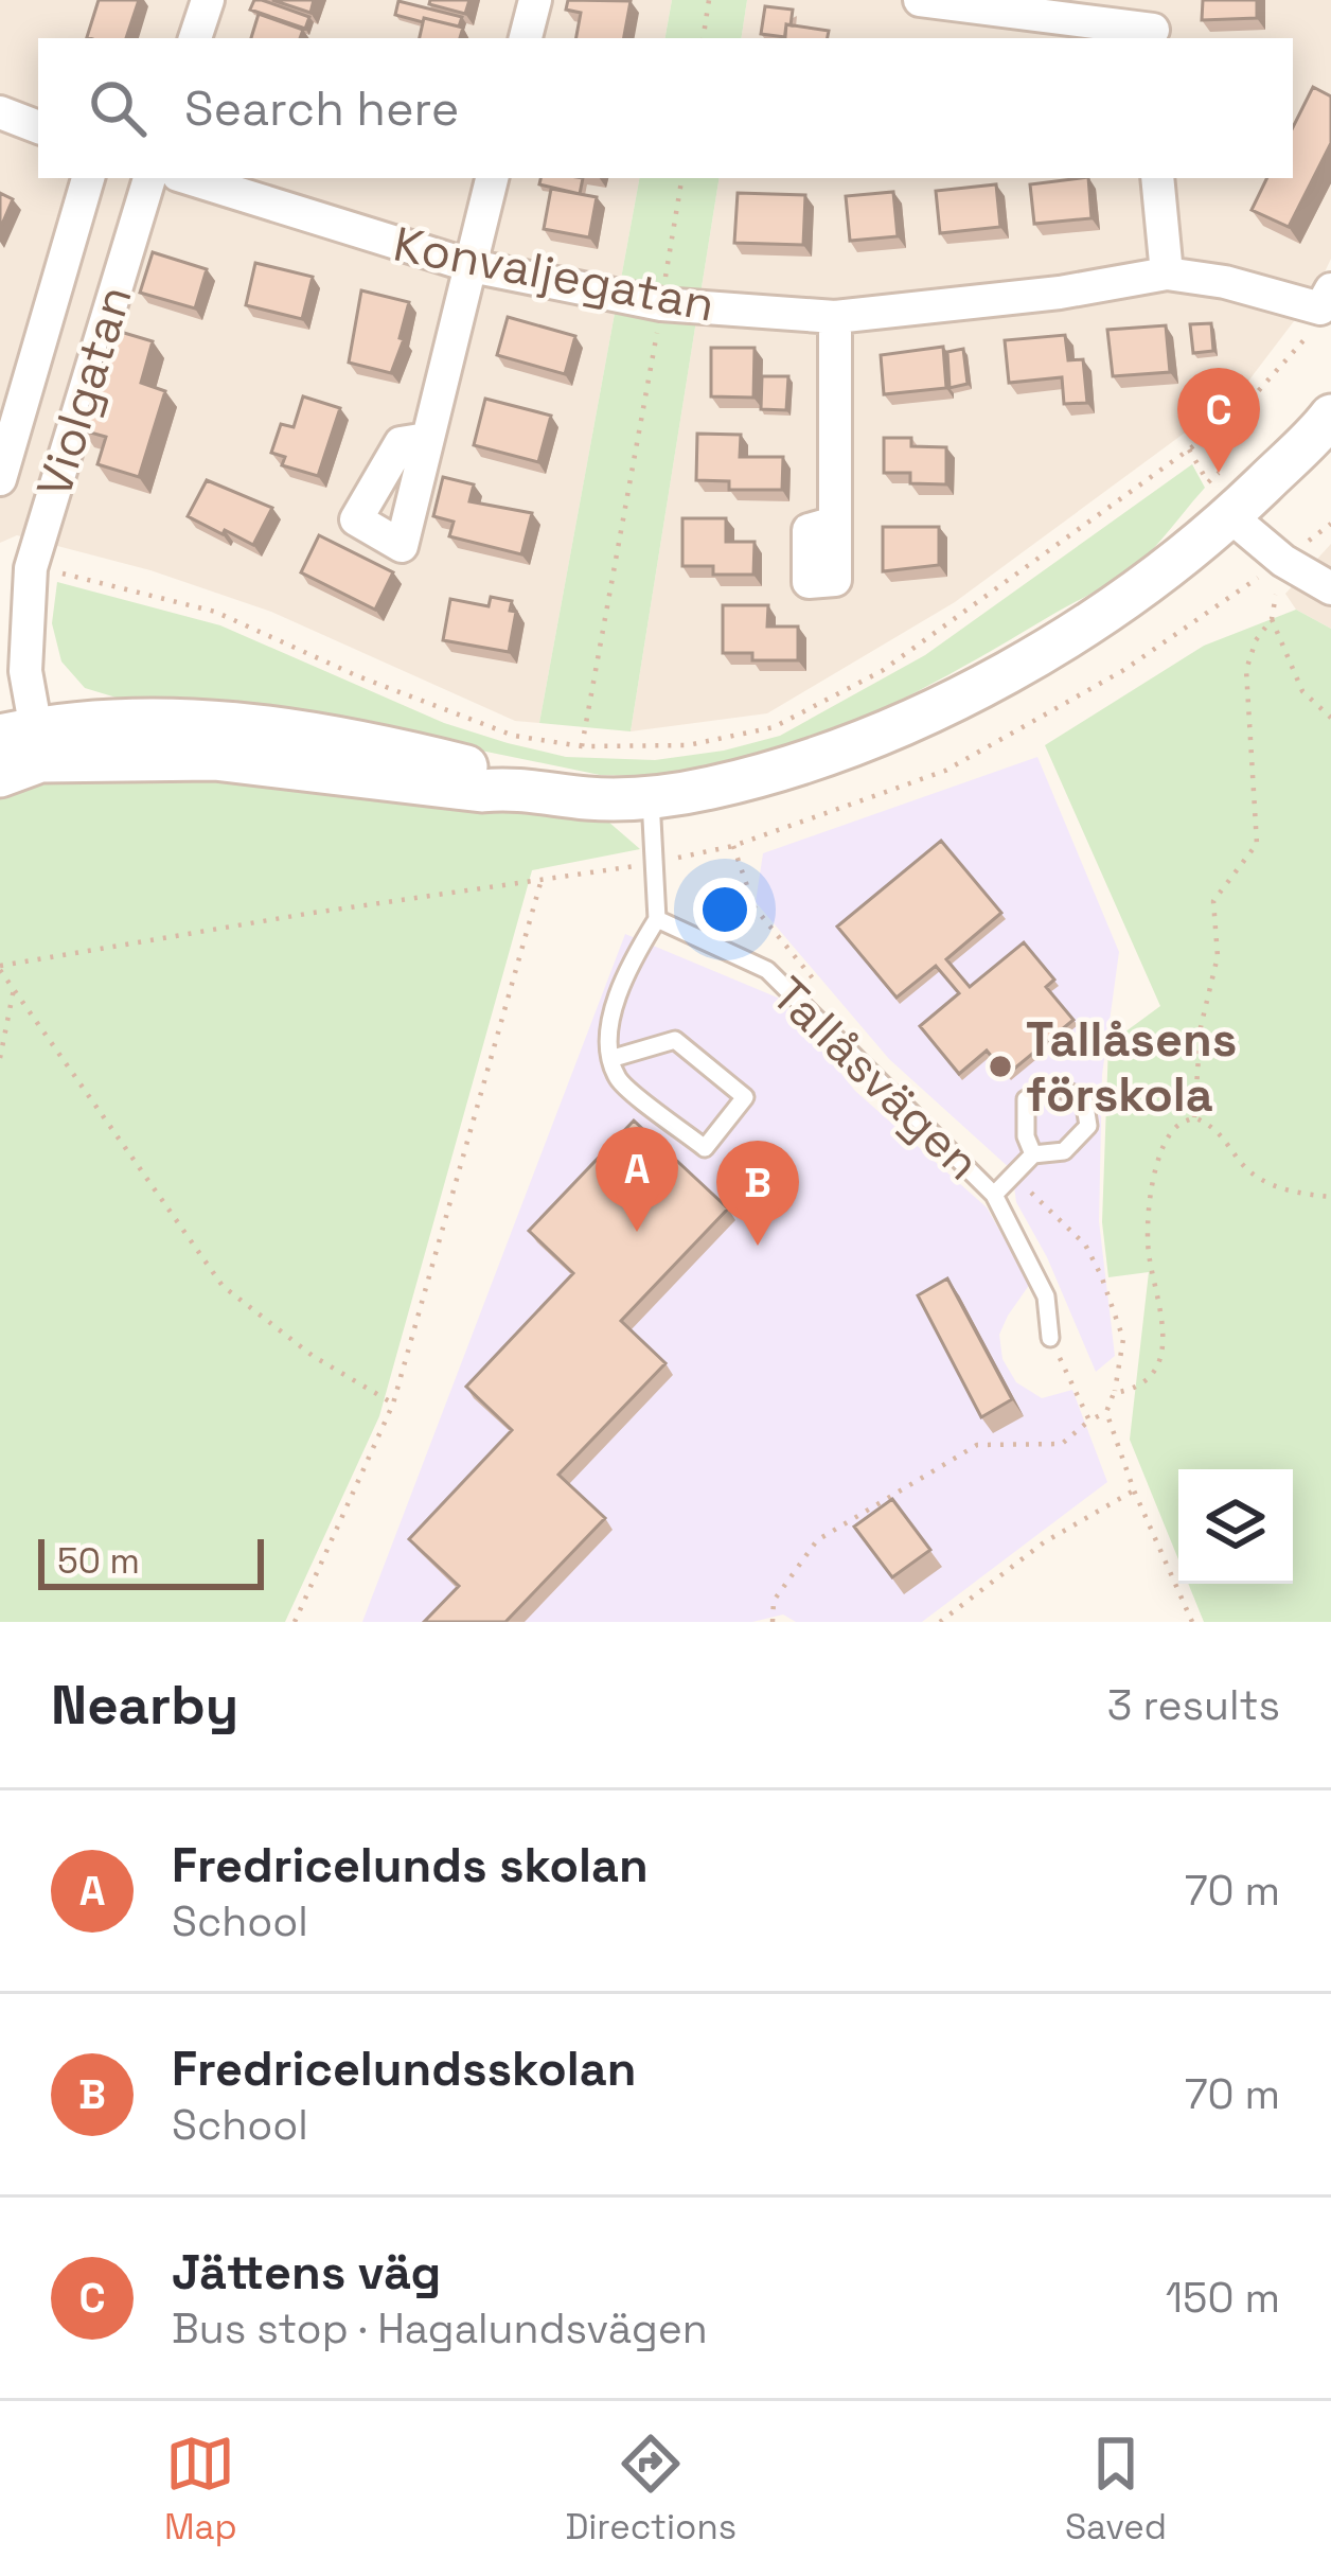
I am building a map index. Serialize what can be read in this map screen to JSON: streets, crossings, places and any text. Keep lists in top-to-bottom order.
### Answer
{
  "streets": {
    "street": ["Konvaljegatan", "Violgatan"],
    "lane": ["Tallåsvägen"]
  },
  "places": ["Tallåsens förskola"],
  "scale_bar": "50 m",
  "page": {
    "search": "Search here",
    "pins": ["C", "A", "B"],
    "scale": "50 m",
    "heading": ["Nearby", "3 results"],
    "list": [
      {
        "mark": "A",
        "name": "Fredricelunds skolan",
        "note": "School",
        "value": "70 m"
      },
      {
        "mark": "B",
        "name": "Fredricelundsskolan",
        "note": "School",
        "value": "70 m"
      },
      {
        "mark": "C",
        "name": "Jättens väg",
        "note": "Bus stop · Hagalundsvägen",
        "value": "150 m"
      }
    ],
    "nav": ["Map", "Directions", "Saved"]
  }
}
